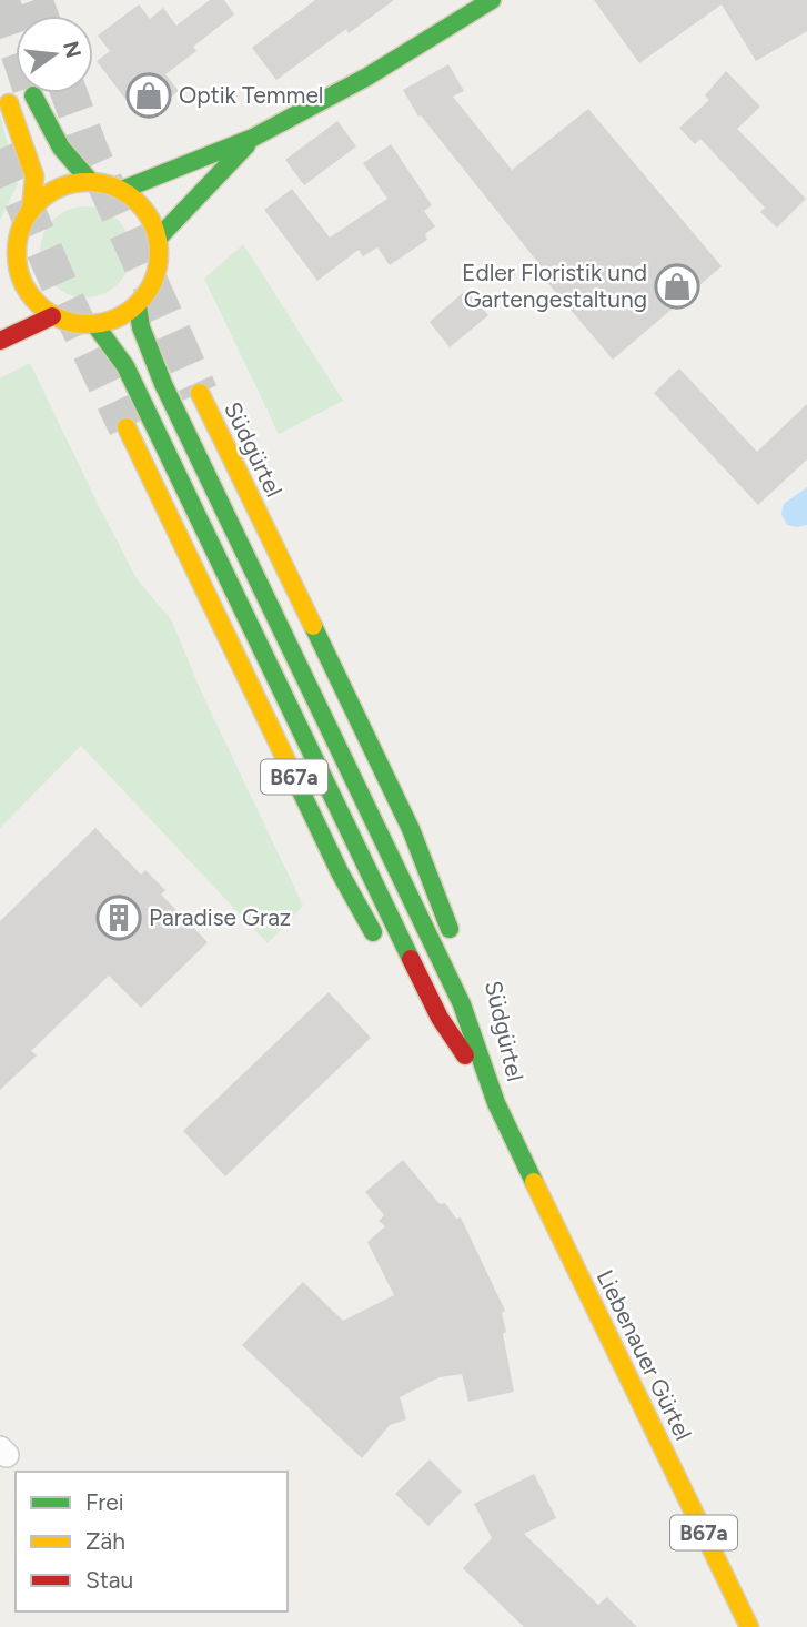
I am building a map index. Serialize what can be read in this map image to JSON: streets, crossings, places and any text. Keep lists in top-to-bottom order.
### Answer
{
  "streets": {
    "main road": ["Südgürtel", "B67a", "Liebenauer Gürtel"]
  },
  "crossings": [
    ["Südgürtel", "Liebenauer Gürtel"]
  ],
  "places": {
    "shop": ["Optik Temmel", "Edler Floristik und Gartengestaltung"],
    "building": ["Paradise Graz"]
  },
  "legend": ["Frei", "Zäh", "Stau"],
  "north": "right"
}
